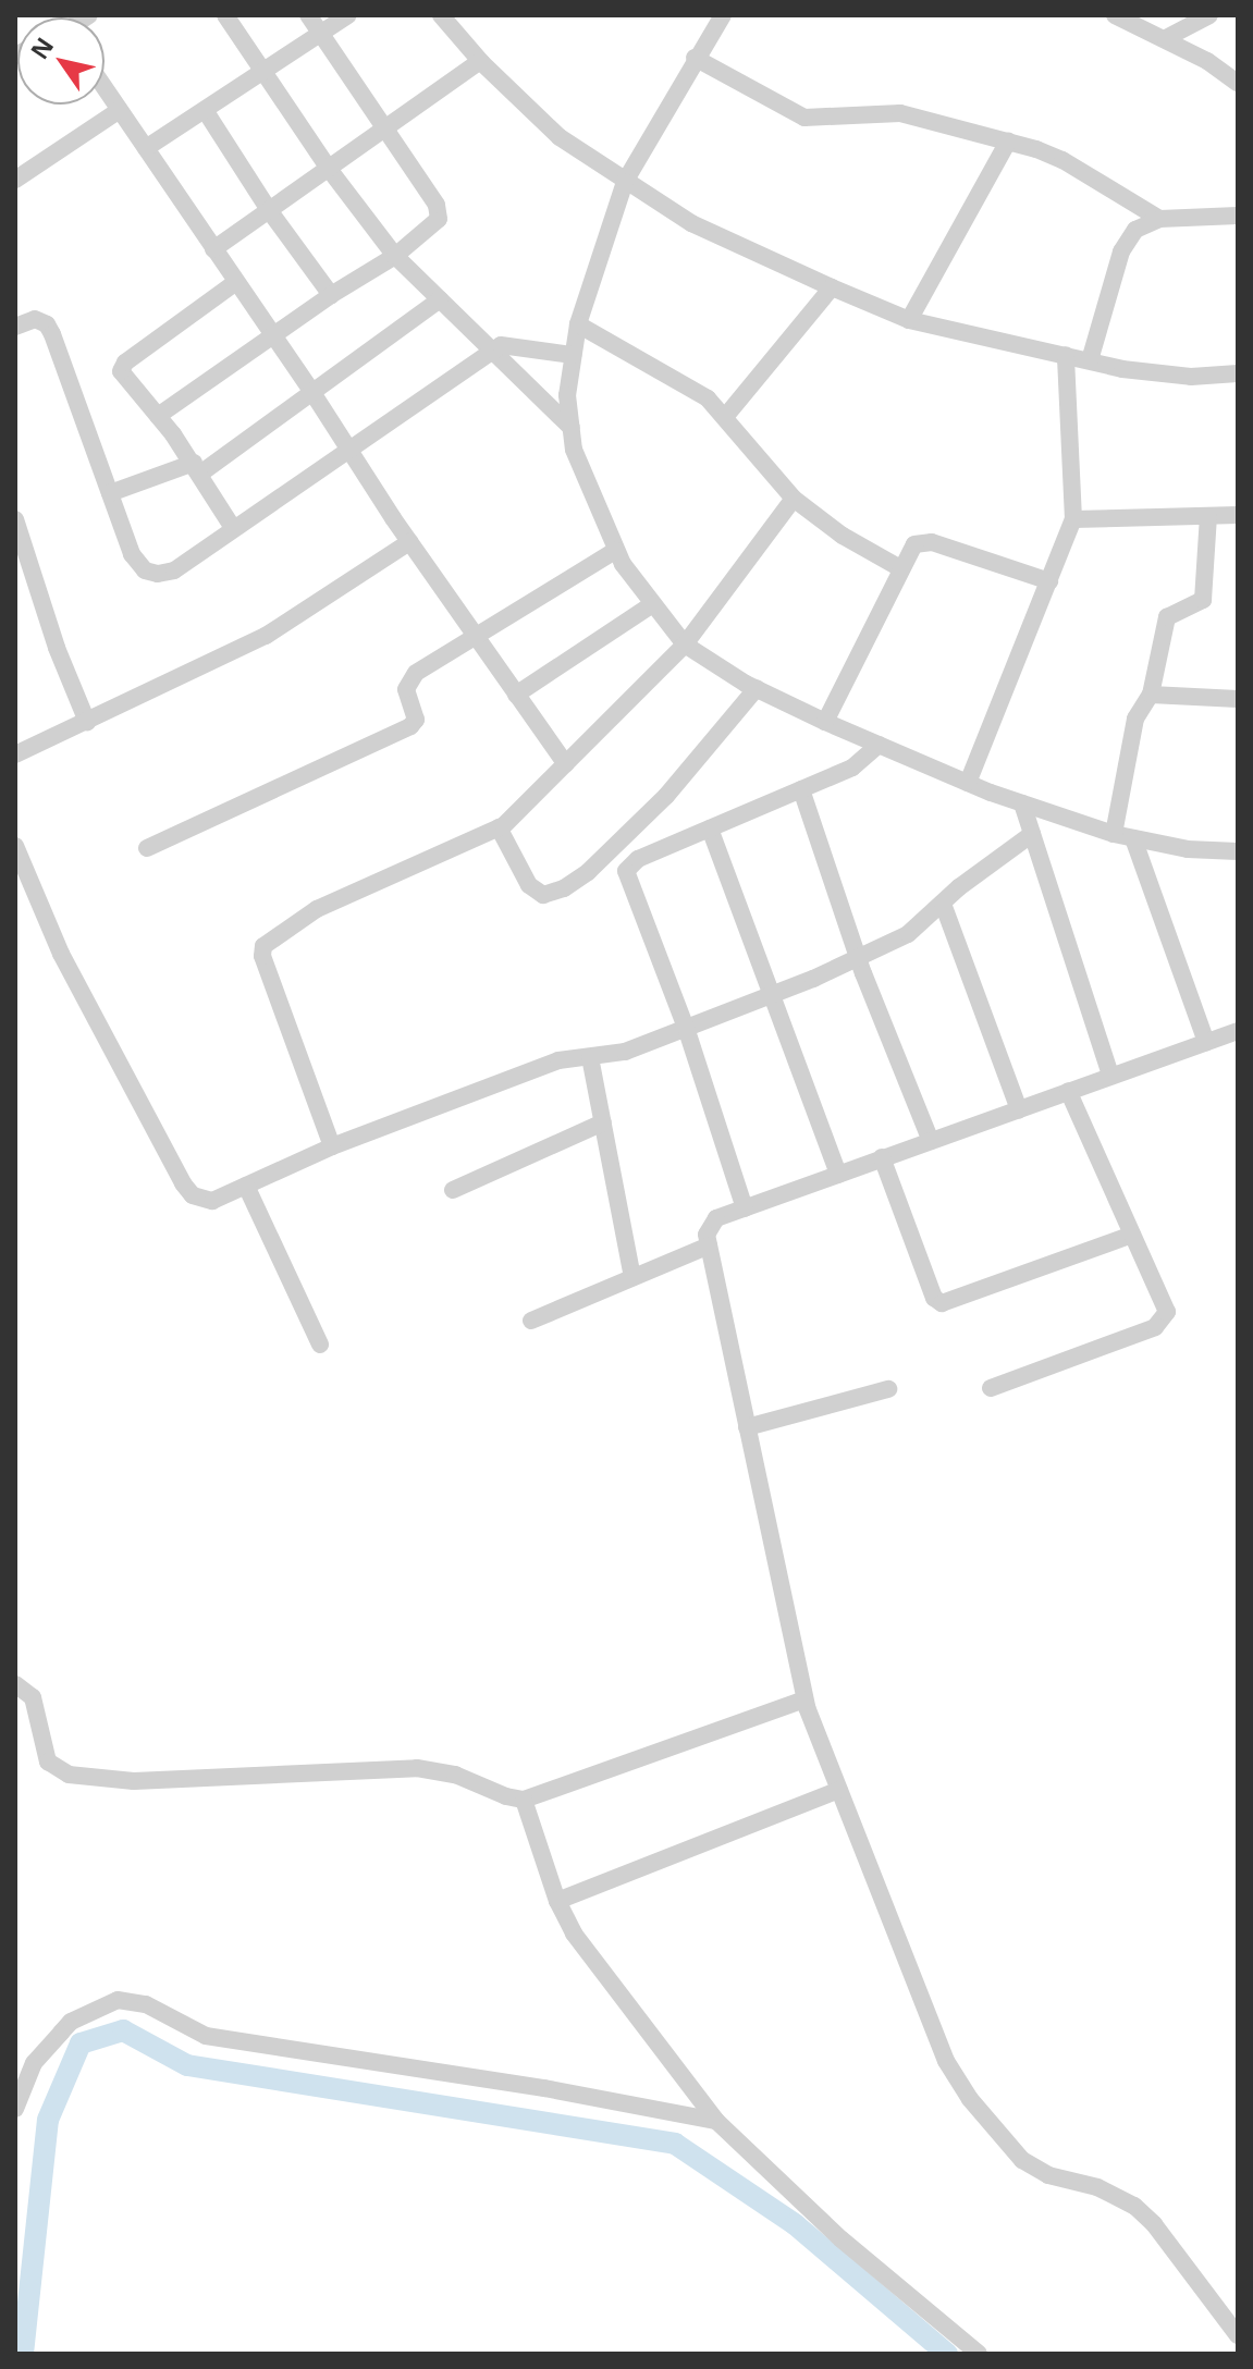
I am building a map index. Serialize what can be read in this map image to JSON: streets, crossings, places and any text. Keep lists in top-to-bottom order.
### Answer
{
  "north": "top left"
}
